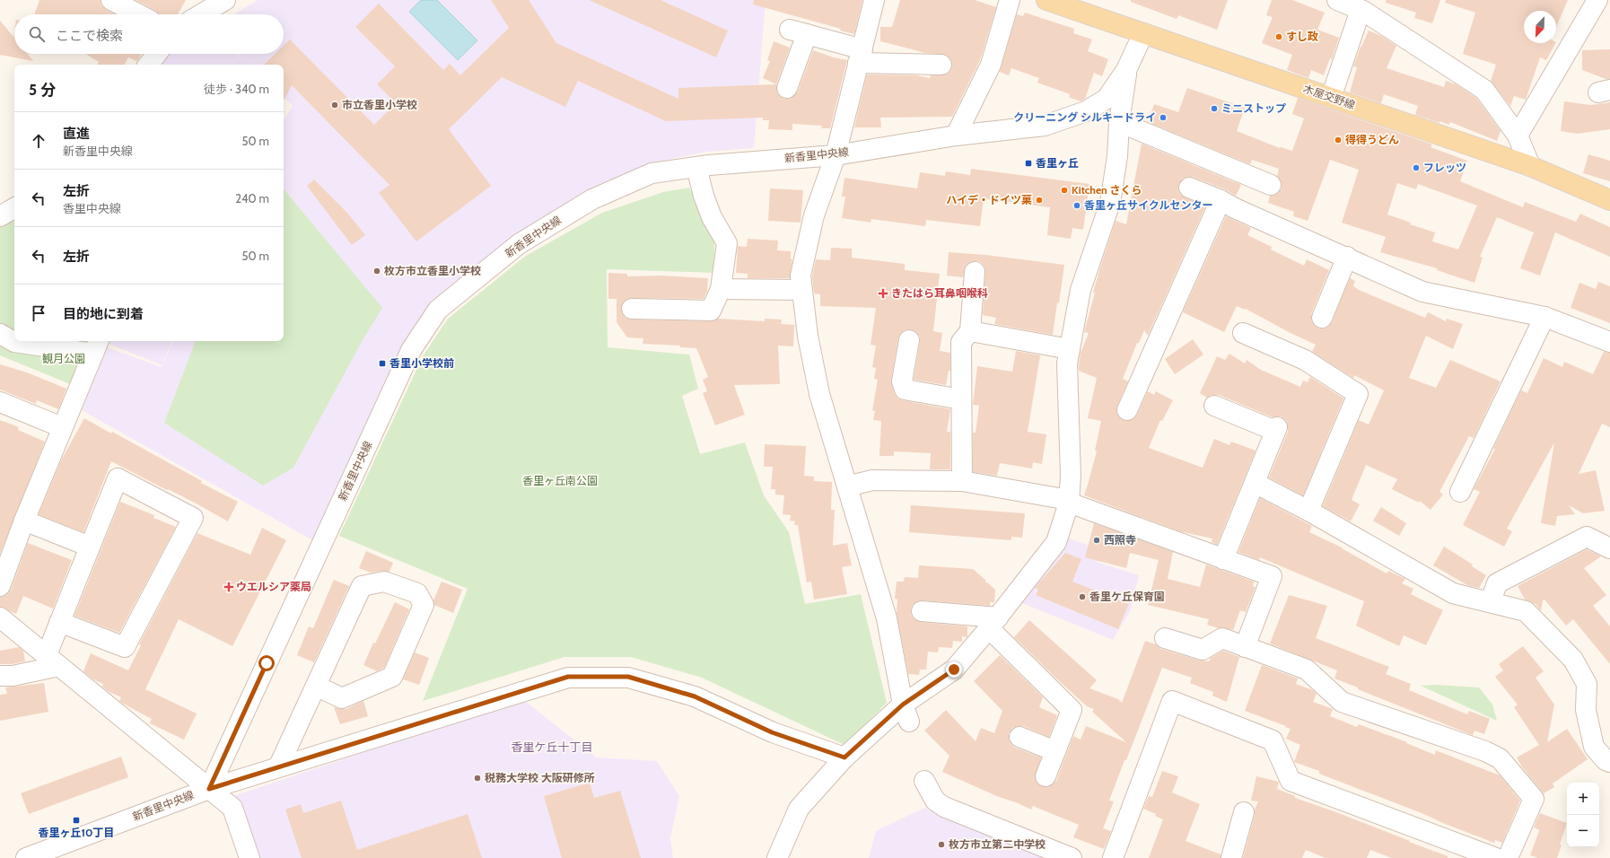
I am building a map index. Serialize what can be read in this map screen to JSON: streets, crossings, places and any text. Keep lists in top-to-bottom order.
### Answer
{
  "streets": {
    "main road": ["木屋交野線"],
    "street": ["新香里中央線"]
  },
  "crossings": [
    ["木屋交野線", "新香里中央線"]
  ],
  "districts": ["香里ケ丘十丁目"],
  "parks": ["観月公園", "香里ヶ丘南公園"],
  "places": {
    "other": [
      "すし政",
      "市立香里小学校",
      "ミニストップ",
      "クリーニング シルキードライ",
      "得得うどん",
      "フレッツ",
      "Kitchen さくら",
      "ハイデ・ドイツ菓",
      "香里ヶ丘サイクルセンター",
      "枚方市立香里小学校",
      "西照寺",
      "香里ケ丘保育園",
      "税務大学校 大阪研修所",
      "枚方市立第二中学校"
    ],
    "transit": ["香里ヶ丘", "香里小学校前", "香里ヶ丘10丁目"],
    "health": ["きたはら耳鼻咽喉科", "ウエルシア薬局"]
  },
  "north": "bottom left",
  "page": {
    "search": "ここで検索",
    "heading": ["5 分", "徒歩 · 340 m"],
    "list": [
      ["直進", "新香里中央線", "50 m"],
      ["左折", "香里中央線", "240 m"],
      ["左折", "50 m"],
      "目的地に到着"
    ],
    "map_buttons": ["+", "−"]
  }
}
